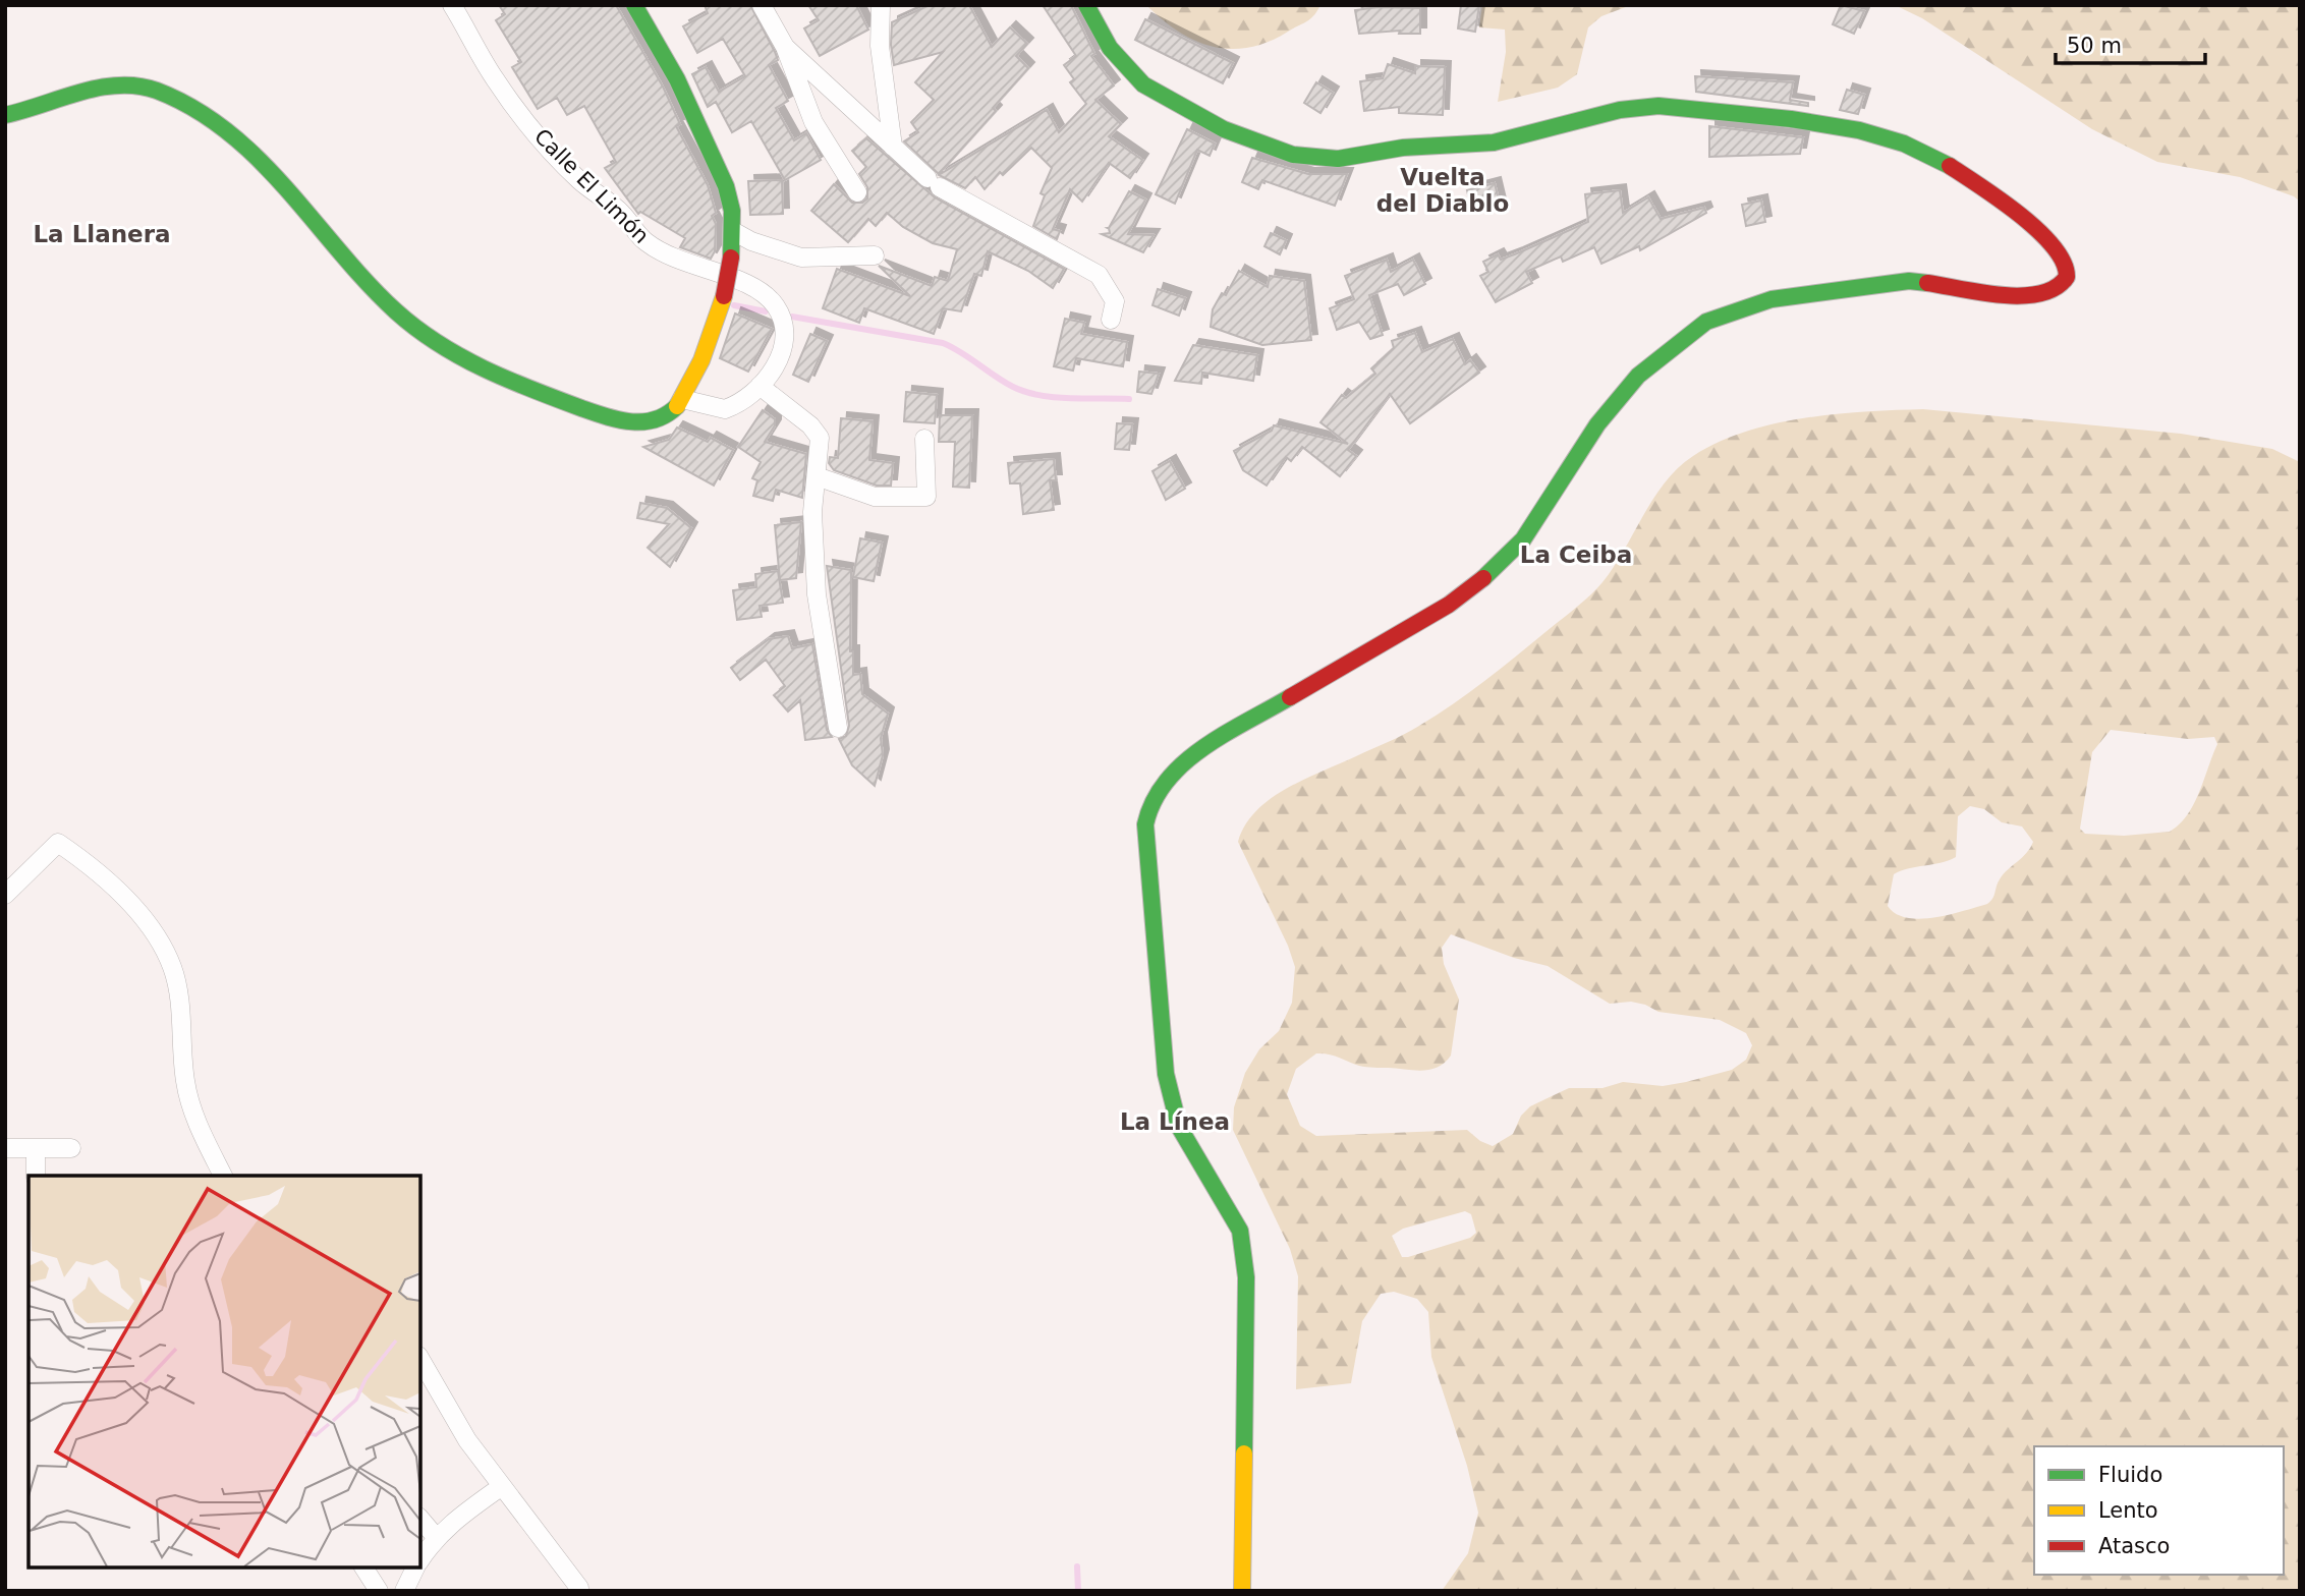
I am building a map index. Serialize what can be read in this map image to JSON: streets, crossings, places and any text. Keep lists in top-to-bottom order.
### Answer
{
  "streets": {
    "street": ["Calle El Limón"]
  },
  "districts": [
    "Vuelta del Diablo",
    "La Llanera",
    "La Ceiba",
    "La Línea"
  ],
  "legend": ["Fluido", "Lento", "Atasco"],
  "scale_bar": "50 m"
}
